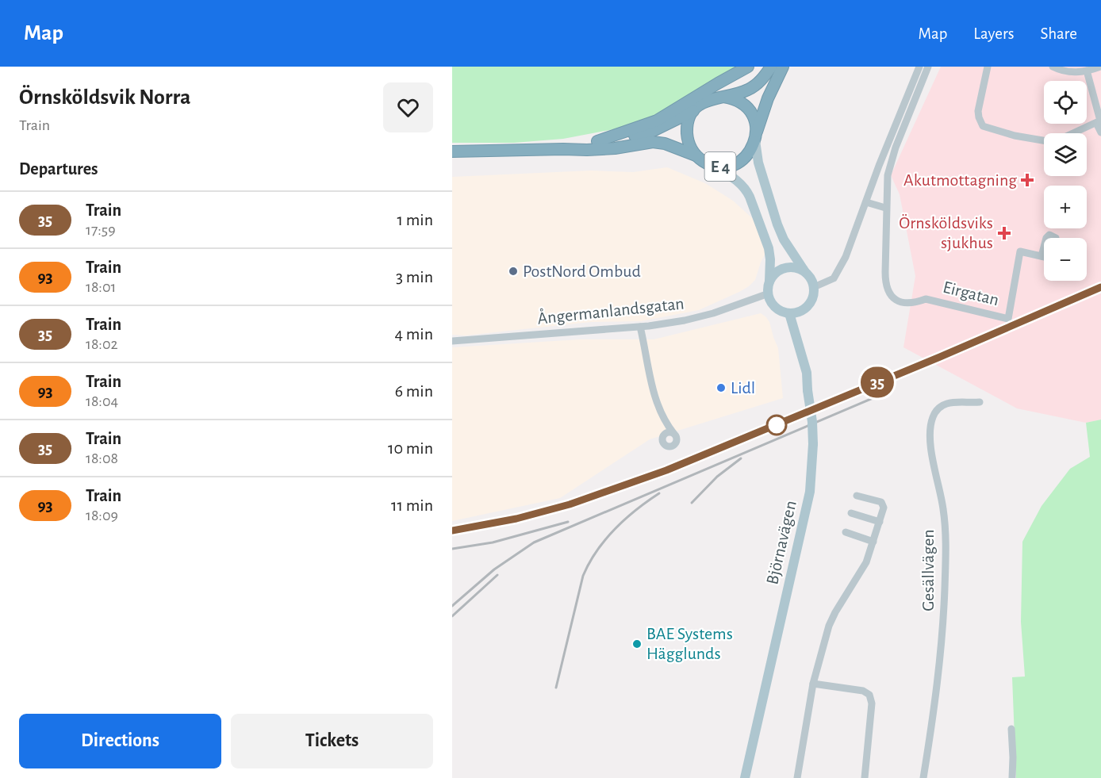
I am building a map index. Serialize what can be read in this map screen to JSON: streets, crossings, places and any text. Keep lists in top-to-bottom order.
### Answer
{
  "streets": {
    "highway": ["E 4"],
    "main road": ["Björnavägen"],
    "street": ["Eirgatan", "Ångermanlandsgatan", "Gesällvägen"]
  },
  "crossings": [
    ["Ångermanlandsgatan", "Björnavägen"]
  ],
  "places": {
    "health": ["Akutmottagning", "Örnsköldsviks sjukhus"],
    "other": ["PostNord Ombud", "Lidl", "BAE Systems Hägglunds"]
  },
  "page": {
    "header": "Map",
    "nav": ["Map", "Layers", "Share"],
    "heading": [
      ["Örnsköldsvik Norra", "Train"],
      "Departures"
    ],
    "on_map": "35",
    "map_buttons": ["+", "−"],
    "list": [
      {
        "mark": "35",
        "name": "Train",
        "note": "17:59",
        "value": "1 min"
      },
      {
        "mark": "93",
        "name": "Train",
        "note": "18:01",
        "value": "3 min"
      },
      {
        "mark": "35",
        "name": "Train",
        "note": "18:02",
        "value": "4 min"
      },
      {
        "mark": "93",
        "name": "Train",
        "note": "18:04",
        "value": "6 min"
      },
      {
        "mark": "35",
        "name": "Train",
        "note": "18:08",
        "value": "10 min"
      },
      {
        "mark": "93",
        "name": "Train",
        "note": "18:09",
        "value": "11 min"
      }
    ],
    "buttons": ["Directions", "Tickets"]
  }
}
